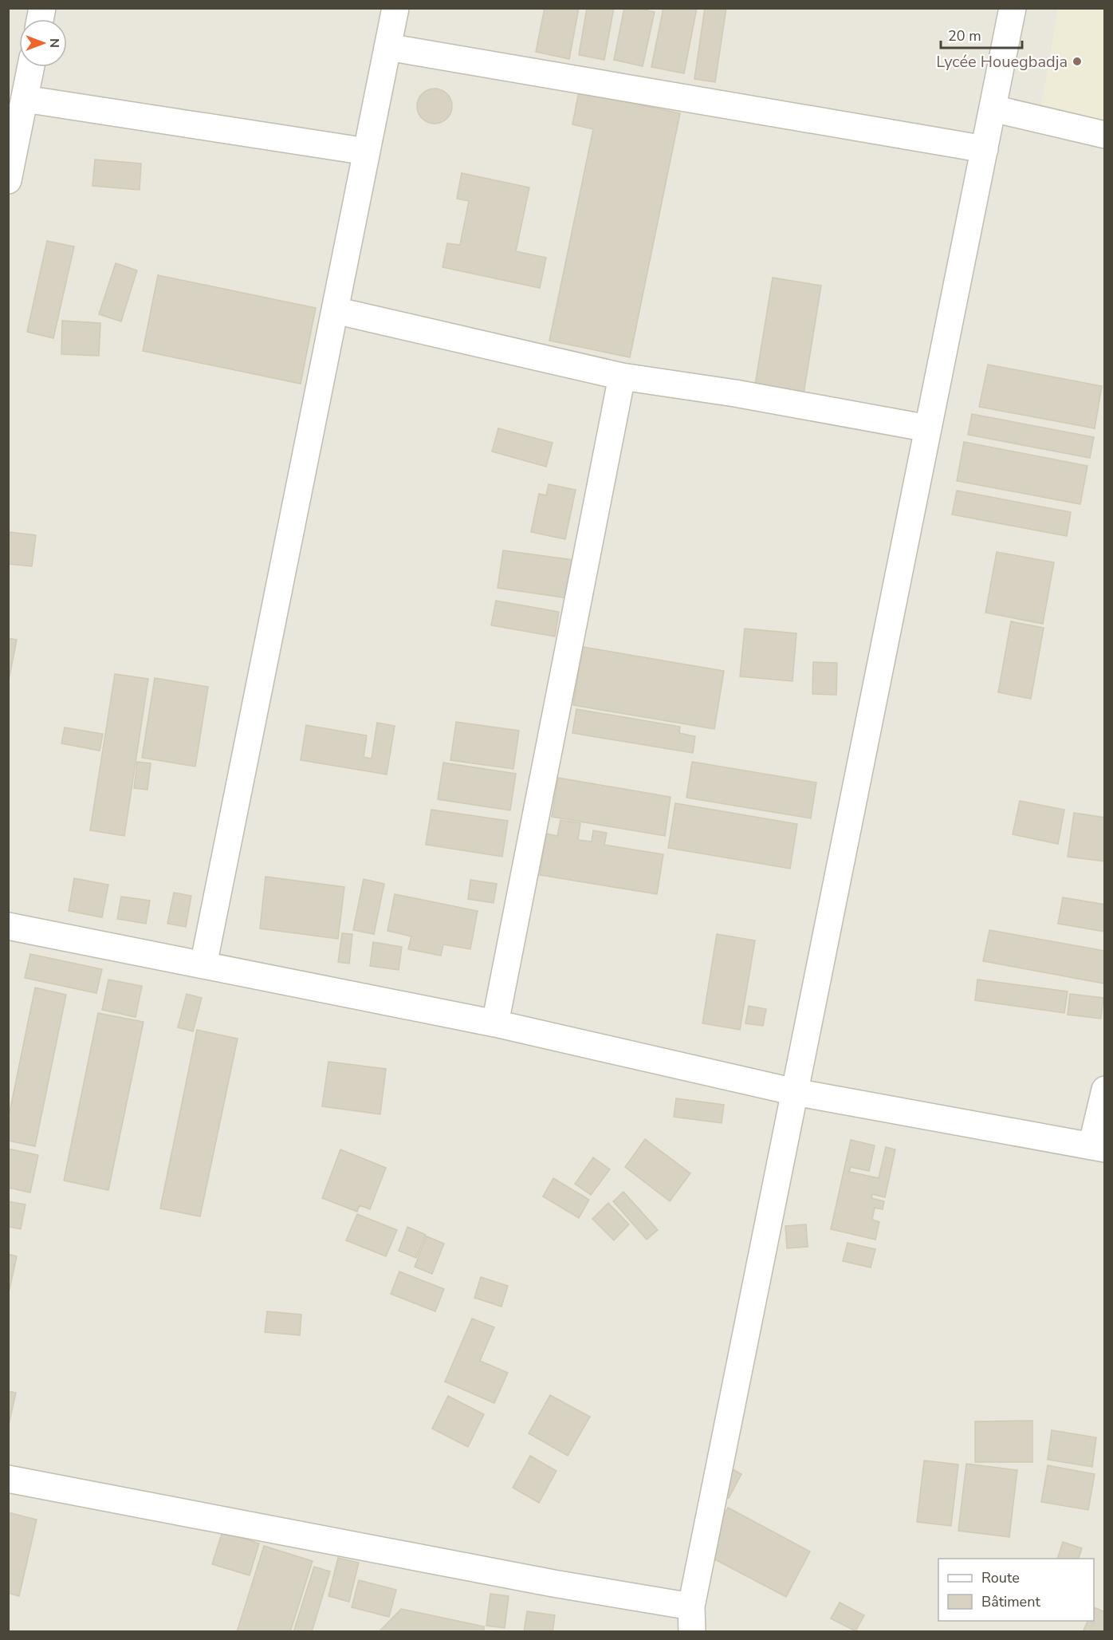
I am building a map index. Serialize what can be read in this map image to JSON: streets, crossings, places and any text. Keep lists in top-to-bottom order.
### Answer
{
  "places": ["Lycée Houegbadja"],
  "legend": ["Route", "Bâtiment"],
  "scale_bar": "20 m",
  "north": "right"
}
